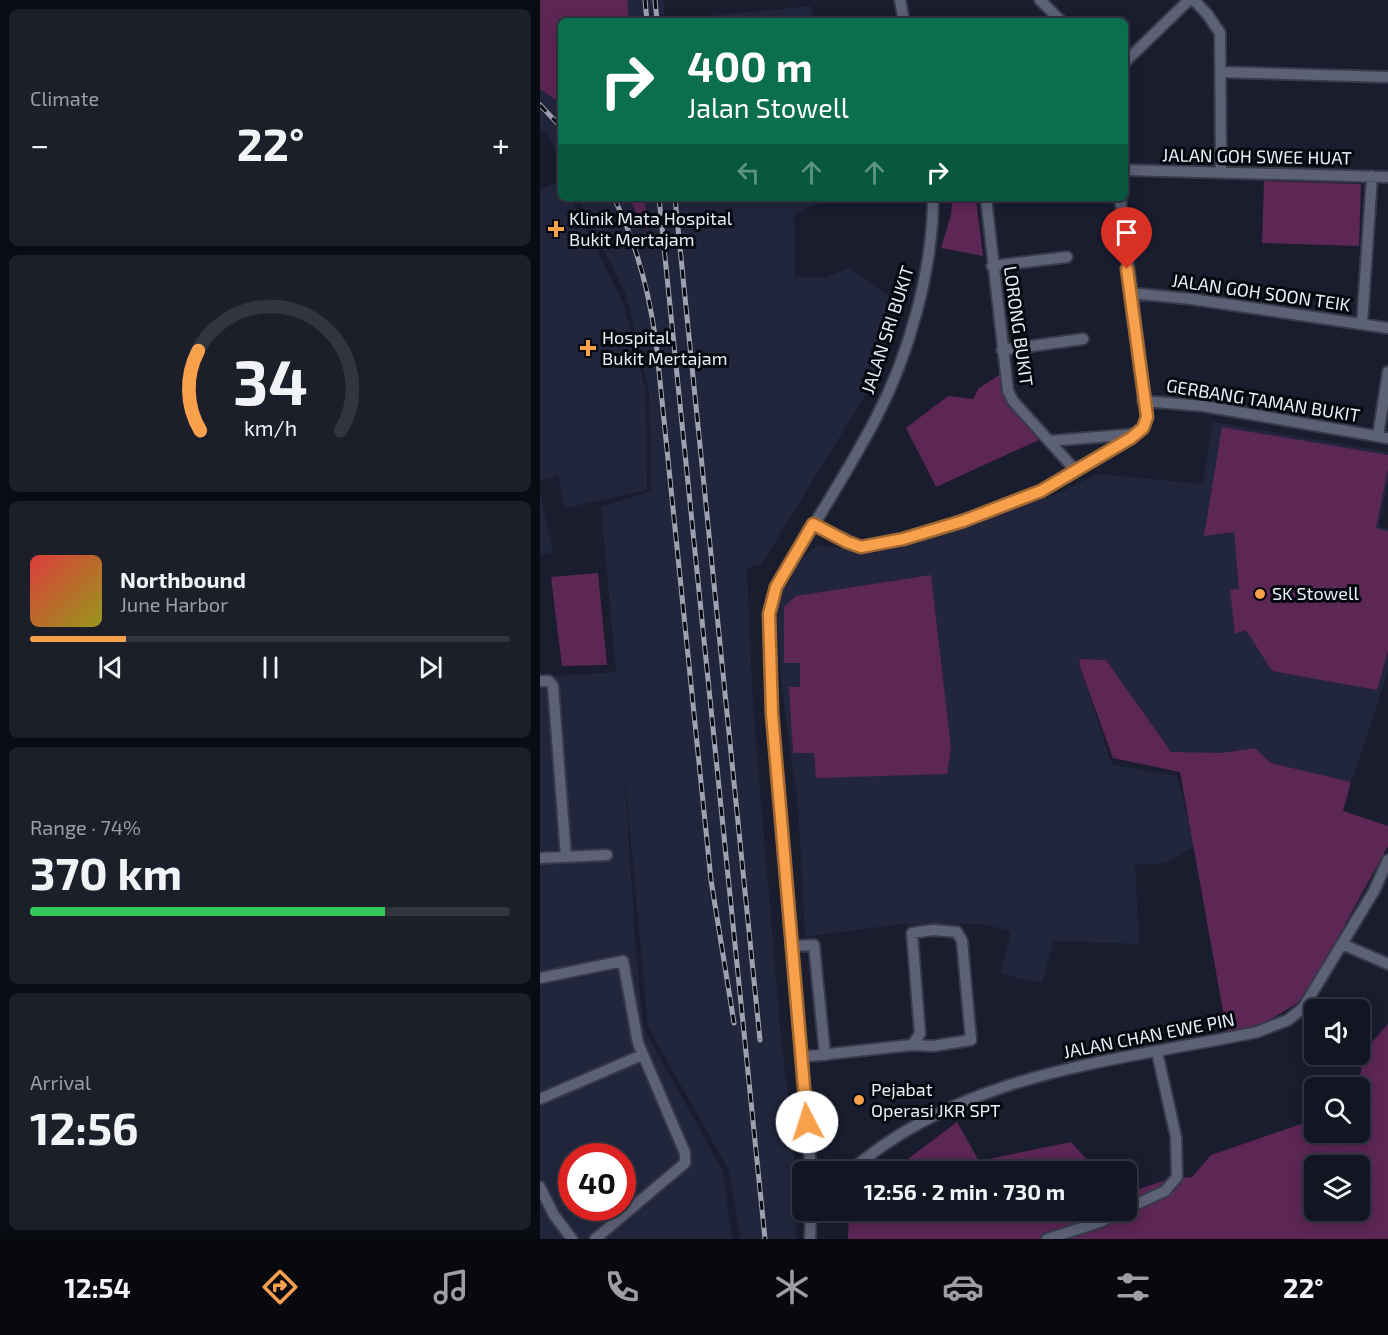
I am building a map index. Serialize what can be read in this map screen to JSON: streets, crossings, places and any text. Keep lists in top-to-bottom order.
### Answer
{
  "streets": {
    "street": [
      "JALAN GOH SWEE HUAT",
      "JALAN GOH SOON TEIK",
      "LORONG BUKIT",
      "JALAN SRI BUKIT",
      "GERBANG TAMAN BUKIT",
      "JALAN CHAN EWE PIN"
    ]
  },
  "places": {
    "health": ["Klinik Mata Hospital Bukit Mertajam", "Hospital Bukit Mertajam"],
    "other": ["SK Stowell", "Pejabat Operasi JKR SPT"]
  },
  "page": {
    "tile": [
      "Climate",
      ["Range · 74%", "370 km"],
      ["Arrival", "12:56"]
    ],
    "turn": ["400 m", "Jalan Stowell"],
    "heat": ["−", "22°", "+"],
    "song": ["Northbound", "June Harbor"],
    "limit": "40",
    "trip": "12:56 · 2 min · 730 m",
    "tabs": ["12:54", "22°"],
    "gauge": ["34", "km/h"]
  }
}
